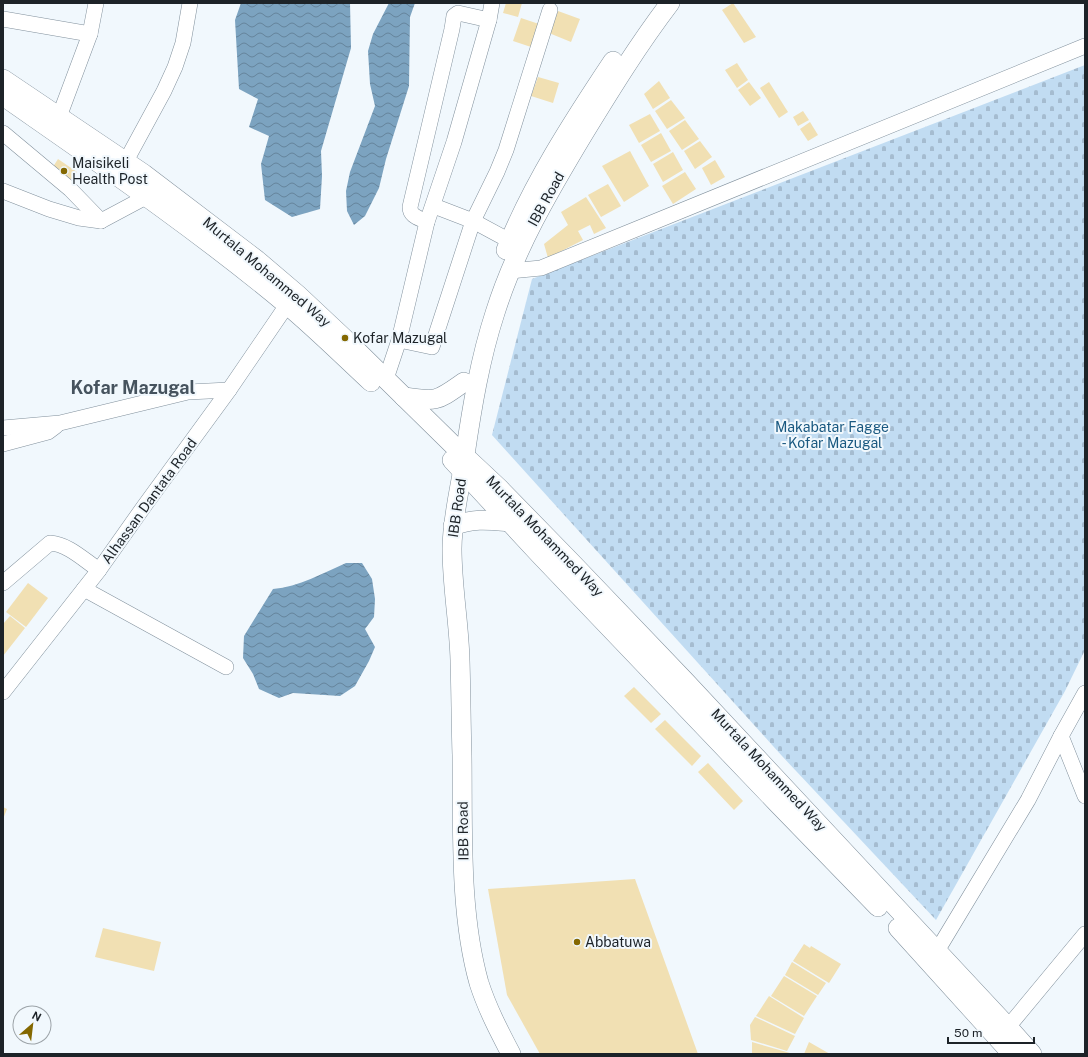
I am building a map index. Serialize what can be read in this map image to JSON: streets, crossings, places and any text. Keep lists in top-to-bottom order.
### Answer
{
  "streets": {
    "main road": ["IBB Road", "Murtala Mohammed Way"],
    "street": ["Alhassan Dantata Road"]
  },
  "crossings": [
    ["IBB Road", "Murtala Mohammed Way"],
    ["Murtala Mohammed Way", "Alhassan Dantata Road"]
  ],
  "districts": ["Kofar Mazugal"],
  "parks": ["Makabatar Fagge - Kofar Mazugal"],
  "places": ["Maisikeli Health Post", "Kofar Mazugal", "Abbatuwa"],
  "scale_bar": "50 m",
  "north": "top right"
}
